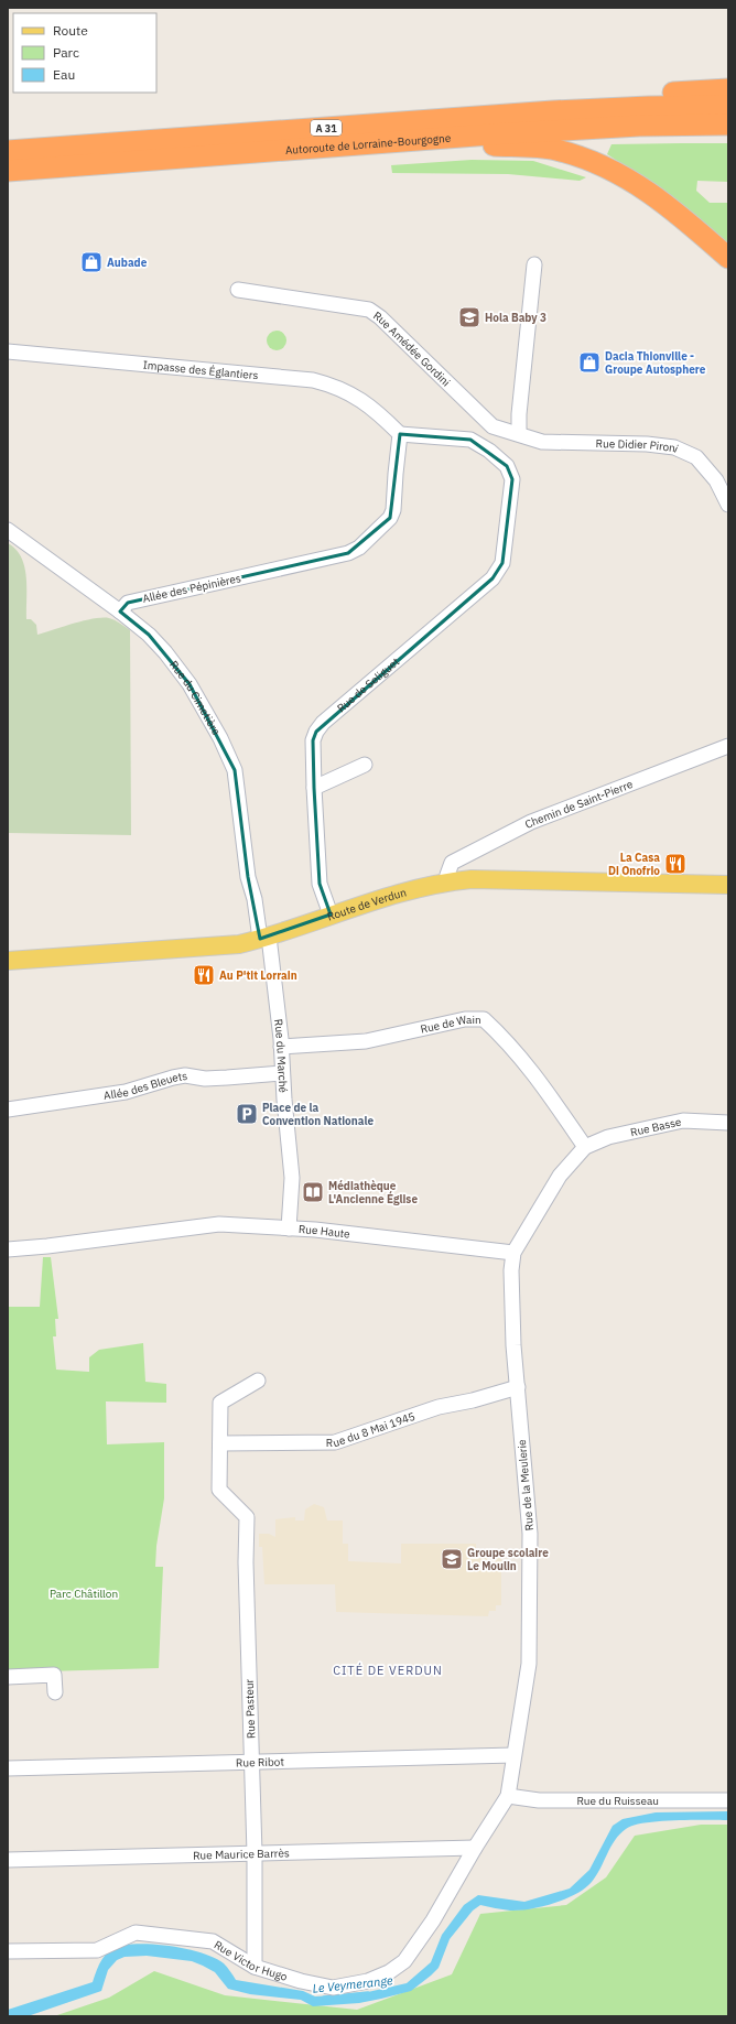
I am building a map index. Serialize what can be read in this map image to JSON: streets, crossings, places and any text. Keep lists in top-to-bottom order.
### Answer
{
  "streets": {
    "highway": ["A 31", "Autoroute de Lorraine-Bourgogne"],
    "main road": ["Route de Verdun"],
    "street": [
      "Rue Amédée Gordini",
      "Impasse des Églantiers",
      "Rue Didier Pironi",
      "Allée des Pépinières",
      "Rue de Seliguet",
      "Rue du Cimetière",
      "Chemin de Saint-Pierre",
      "Rue de Wain",
      "Rue du Marché",
      "Allée des Bleuets",
      "Rue Basse",
      "Rue Haute",
      "Rue du 8 Mai 1945",
      "Rue de la Meulerie",
      "Rue Pasteur",
      "Rue Ribot",
      "Rue du Ruisseau",
      "Rue Maurice Barrès",
      "Rue Victor Hugo"
    ]
  },
  "crossings": [
    ["Rue Amédée Gordini", "Rue Didier Pironi"],
    ["Impasse des Églantiers", "Allée des Pépinières"],
    ["Impasse des Églantiers", "Rue de Seliguet"],
    ["Allée des Pépinières", "Rue de Seliguet"],
    ["Allée des Pépinières", "Rue du Cimetière"],
    ["Rue de Seliguet", "Route de Verdun"],
    ["Rue du Cimetière", "Route de Verdun"],
    ["Rue du Cimetière", "Rue du Marché"],
    ["Chemin de Saint-Pierre", "Route de Verdun"],
    ["Route de Verdun", "Rue du Marché"],
    ["Rue de Wain", "Rue du Marché"],
    ["Rue de Wain", "Rue Basse"],
    ["Rue du Marché", "Allée des Bleuets"],
    ["Rue du Marché", "Rue Haute"],
    ["Rue Haute", "Rue de la Meulerie"],
    ["Rue du 8 Mai 1945", "Rue de la Meulerie"],
    ["Rue du 8 Mai 1945", "Rue Pasteur"],
    ["Rue de la Meulerie", "Rue Ribot"],
    ["Rue de la Meulerie", "Rue du Ruisseau"],
    ["Rue de la Meulerie", "Rue Victor Hugo"],
    ["Rue Pasteur", "Rue Ribot"],
    ["Rue Pasteur", "Rue Maurice Barrès"],
    ["Rue Pasteur", "Rue Victor Hugo"],
    ["Rue du Ruisseau", "Rue Victor Hugo"],
    ["Rue Maurice Barrès", "Rue Victor Hugo"]
  ],
  "districts": ["CITÉ DE VERDUN"],
  "water": ["Le Veymerange"],
  "parks": ["Parc Châtillon"],
  "places": {
    "shop": ["Aubade", "Dacia Thionville - Groupe Autosphere"],
    "school or university": ["Hola Baby 3", "Groupe scolaire Le Moulin"],
    "restaurant": ["La Casa Di Onofrio", "Au P'tit Lorrain"],
    "parking": ["Place de la Convention Nationale"],
    "library": ["Médiathèque L'Ancienne Église"]
  },
  "legend": ["Route", "Parc", "Eau"]
}
